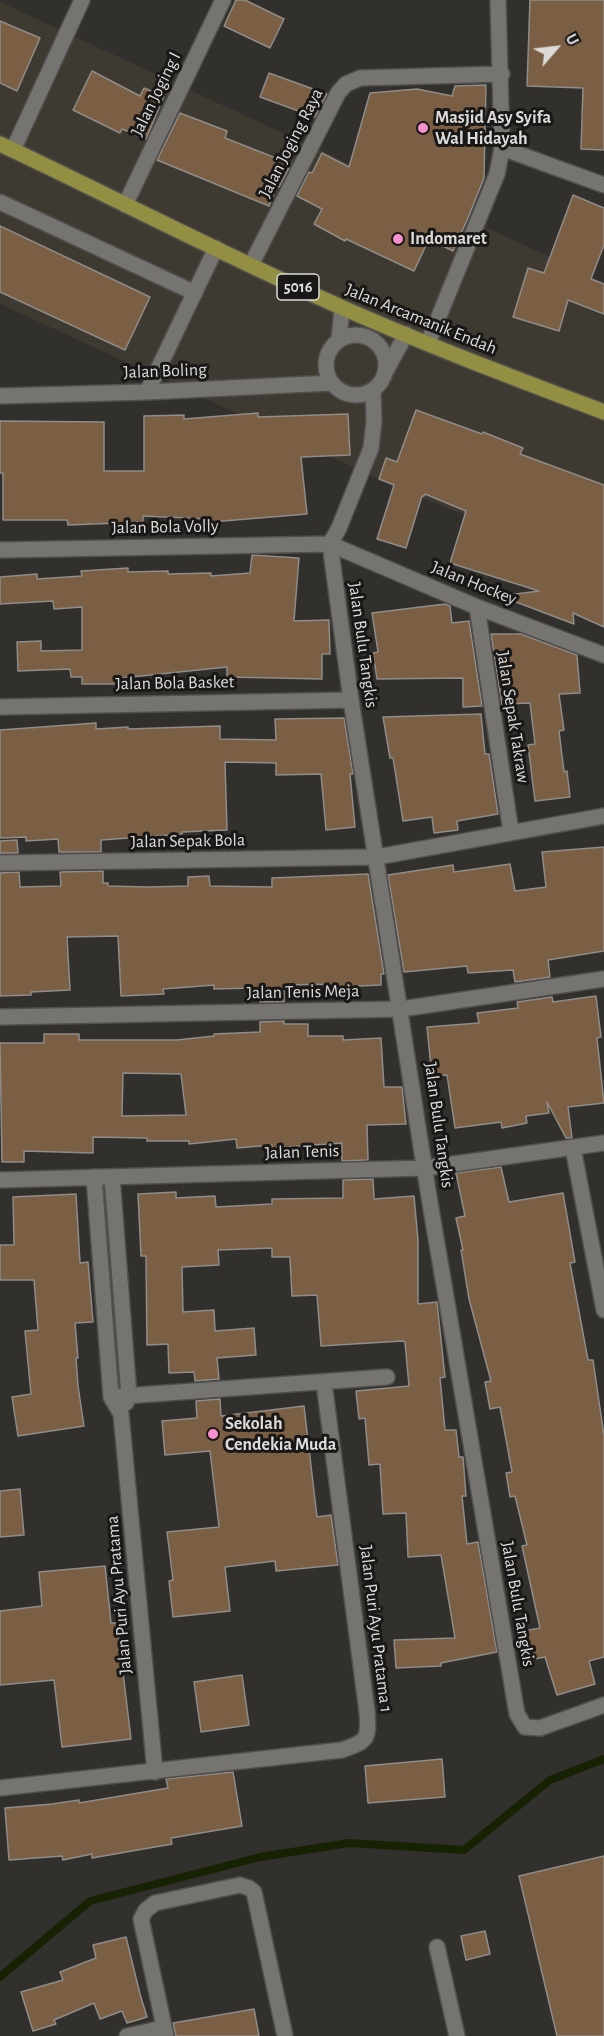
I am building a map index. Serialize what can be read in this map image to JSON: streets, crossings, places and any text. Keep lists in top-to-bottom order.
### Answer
{
  "streets": {
    "main road": ["5016", "Jalan Arcamanik Endah"],
    "street": [
      "Jalan Joging I",
      "Jalan Joging Raya",
      "Jalan Boling",
      "Jalan Bola Volly",
      "Jalan Hockey",
      "Jalan Bulu Tangkis",
      "Jalan Bola Basket",
      "Jalan Sepak Takraw",
      "Jalan Sepak Bola",
      "Jalan Tenis Meja",
      "Jalan Tenis",
      "Jalan Puri Ayu Pratama",
      "Jalan Puri Ayu Pratama 1"
    ]
  },
  "crossings": [
    ["Jalan Joging I", "Jalan Arcamanik Endah"],
    ["Jalan Joging Raya", "Jalan Arcamanik Endah"],
    ["Jalan Bola Volly", "Jalan Hockey"],
    ["Jalan Bola Volly", "Jalan Bulu Tangkis"],
    ["Jalan Hockey", "Jalan Bulu Tangkis"],
    ["Jalan Hockey", "Jalan Sepak Takraw"],
    ["Jalan Bulu Tangkis", "Jalan Bola Basket"],
    ["Jalan Bulu Tangkis", "Jalan Sepak Bola"],
    ["Jalan Bulu Tangkis", "Jalan Tenis Meja"],
    ["Jalan Bulu Tangkis", "Jalan Tenis"],
    ["Jalan Tenis", "Jalan Puri Ayu Pratama"],
    ["Jalan Puri Ayu Pratama", "Jalan Puri Ayu Pratama 1"]
  ],
  "places": ["Masjid Asy Syifa Wal Hidayah", "Indomaret", "Sekolah Cendekia Muda"],
  "north": "top right"
}
